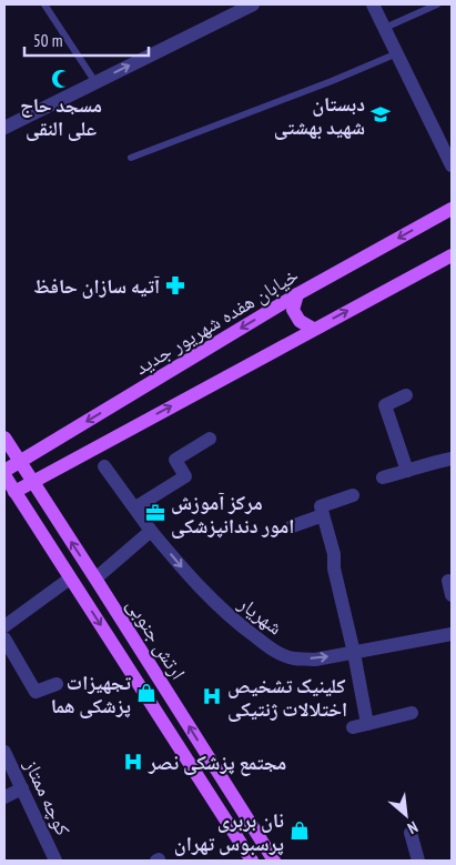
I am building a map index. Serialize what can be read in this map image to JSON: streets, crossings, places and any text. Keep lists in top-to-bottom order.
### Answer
{
  "streets": {
    "main road": ["خیابان هفده شهریور جدید", "ارتش جنوبی"],
    "street": ["شهریار", "کوچه ممتاز"]
  },
  "crossings": [
    ["خیابان هفده شهریور جدید", "ارتش جنوبی"]
  ],
  "one_way": ["شهریار"],
  "places": {
    "mosque": ["مسجد حاج علی النقی"],
    "school or university": ["دبستان شهید بهشتی"],
    "pharmacy": ["آتیه سازان حافظ"],
    "office": ["مرکز آموزش امور دندانپزشکی"],
    "shop": ["تجهیزات پزشکی هما", "نان بربری پرسبوس تهران"],
    "hospital": ["کلینیک تشخیص اختلالات ژنتیکی", "مجتمع پزشکی نصر"]
  },
  "scale_bar": "50 m",
  "north": "bottom right"
}
